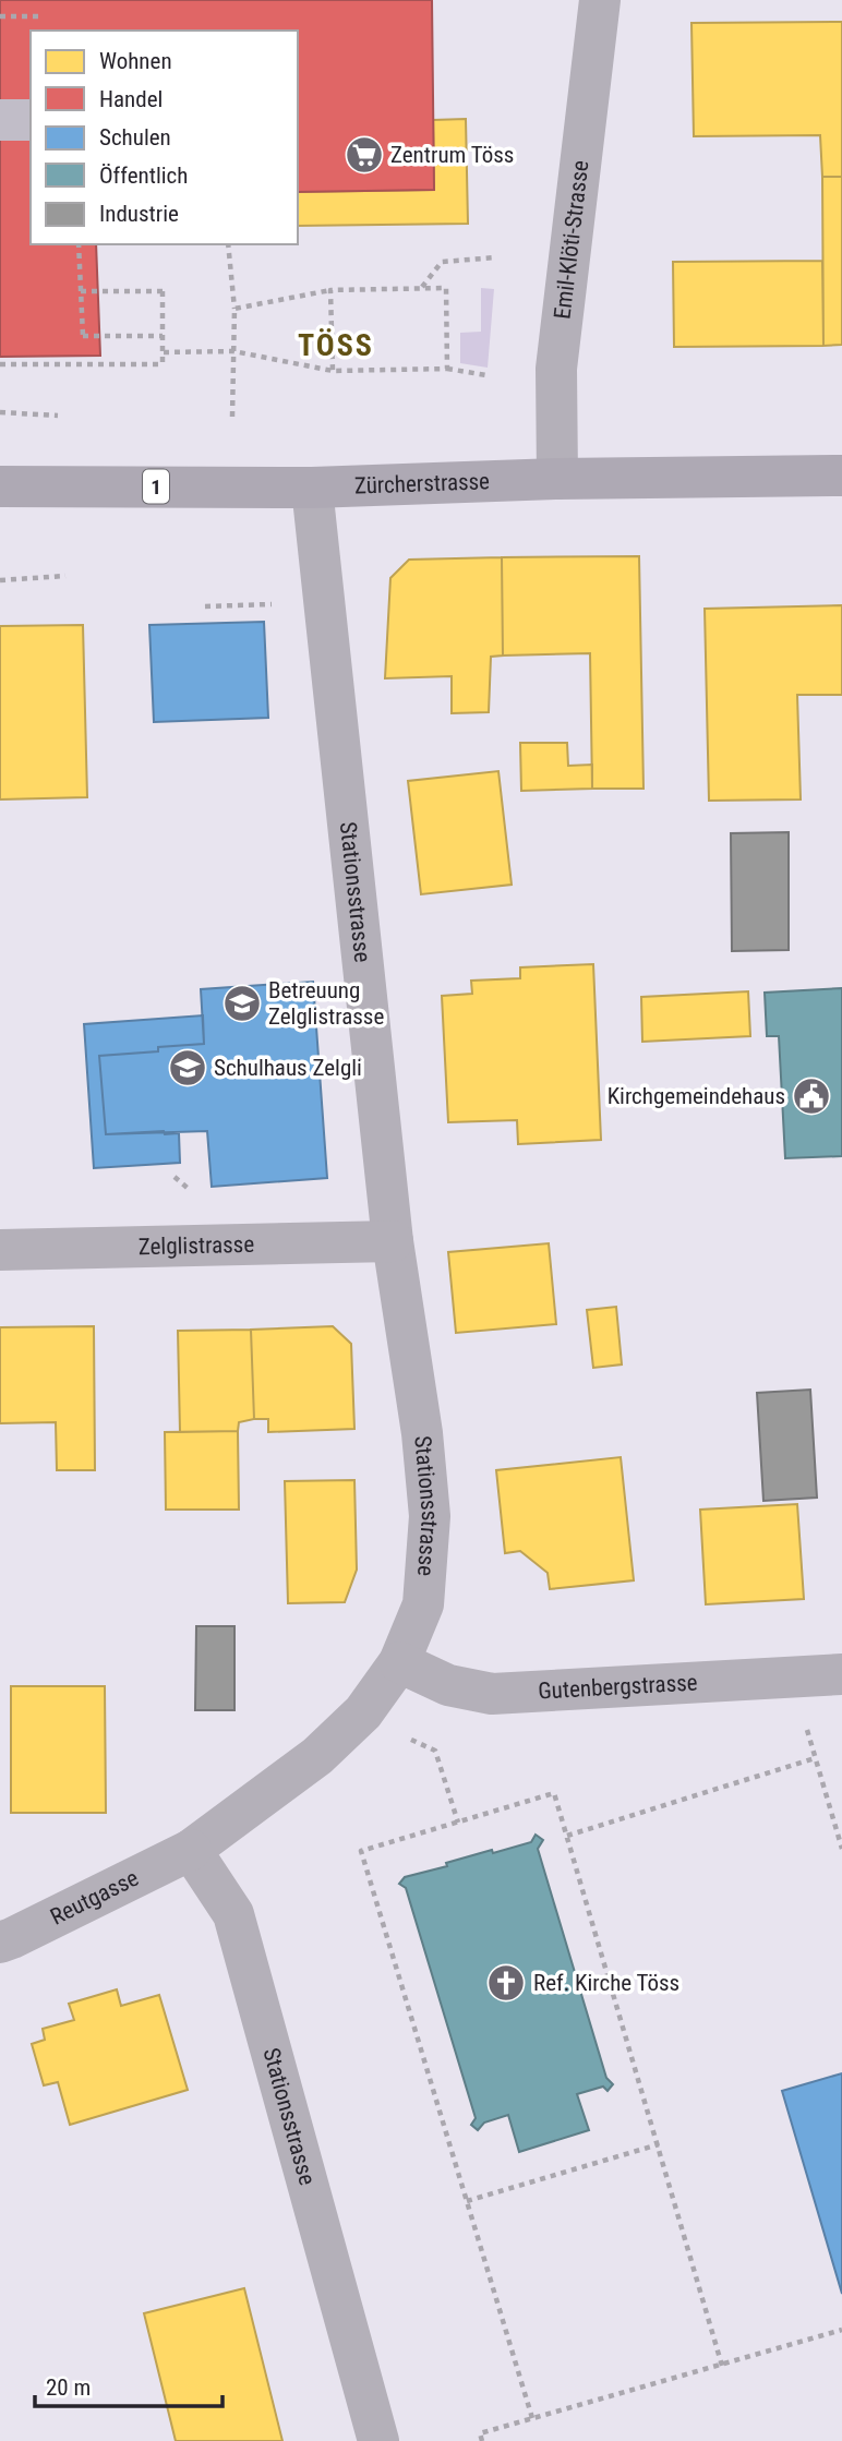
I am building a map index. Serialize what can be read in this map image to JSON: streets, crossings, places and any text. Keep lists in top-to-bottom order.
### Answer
{
  "streets": {
    "main road": ["Zürcherstrasse", "1"],
    "street": [
      "Emil-Klöti-Strasse",
      "Stationsstrasse",
      "Zelglistrasse",
      "Gutenbergstrasse",
      "Reutgasse"
    ]
  },
  "crossings": [
    ["Emil-Klöti-Strasse", "Zürcherstrasse"],
    ["Zürcherstrasse", "Stationsstrasse"],
    ["Stationsstrasse", "Zelglistrasse"],
    ["Stationsstrasse", "Gutenbergstrasse"],
    ["Stationsstrasse", "Reutgasse"]
  ],
  "districts": ["TÖSS"],
  "places": {
    "supermarket": ["Zentrum Töss"],
    "school or university": ["Betreuung Zelglistrasse", "Schulhaus Zelgli"],
    "public building": ["Kirchgemeindehaus"],
    "church": ["Ref. Kirche Töss"]
  },
  "legend": [
    "Wohnen",
    "Handel",
    "Schulen",
    "Öffentlich",
    "Industrie"
  ],
  "scale_bar": "20 m"
}
